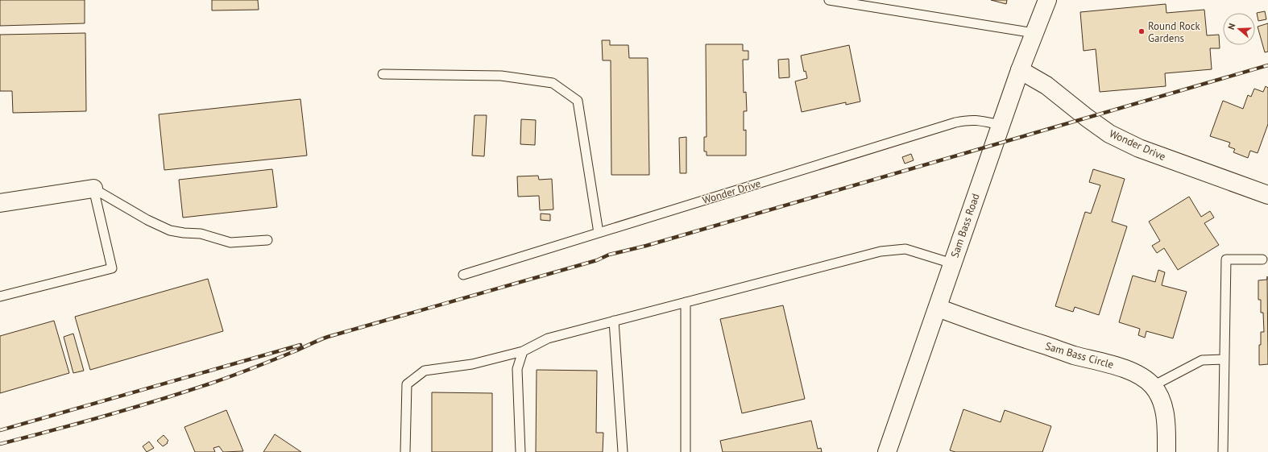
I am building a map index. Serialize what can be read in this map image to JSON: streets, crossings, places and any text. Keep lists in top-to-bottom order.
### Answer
{
  "streets": {
    "street": ["Wonder Drive", "Sam Bass Road", "Sam Bass Circle"]
  },
  "crossings": [
    ["Wonder Drive", "Sam Bass Road"],
    ["Sam Bass Road", "Sam Bass Circle"]
  ],
  "places": ["Round Rock Gardens"],
  "north": "left"
}
